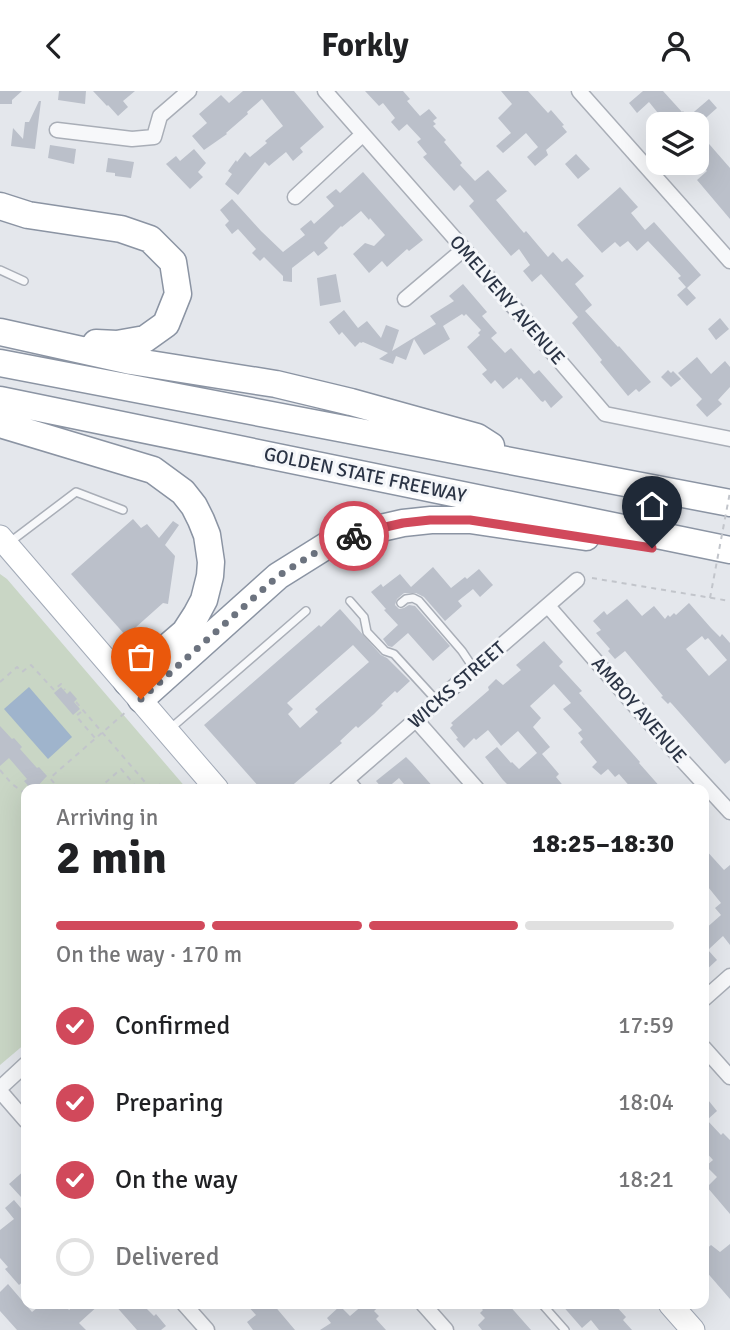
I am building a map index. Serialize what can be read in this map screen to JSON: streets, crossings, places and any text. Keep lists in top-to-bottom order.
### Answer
{
  "streets": {
    "highway": ["GOLDEN STATE FREEWAY"],
    "street": ["OMELVENY AVENUE", "WICKS STREET", "AMBOY AVENUE"]
  },
  "crossings": [
    ["WICKS STREET", "AMBOY AVENUE"]
  ],
  "page": {
    "header": "Forkly",
    "heading": ["2 min", "Arriving in", "18:25–18:30"],
    "bar": "On the way · 170 m",
    "list": [
      ["Confirmed", "17:59"],
      ["Preparing", "18:04"],
      ["On the way", "18:21"],
      "Delivered"
    ]
  }
}
